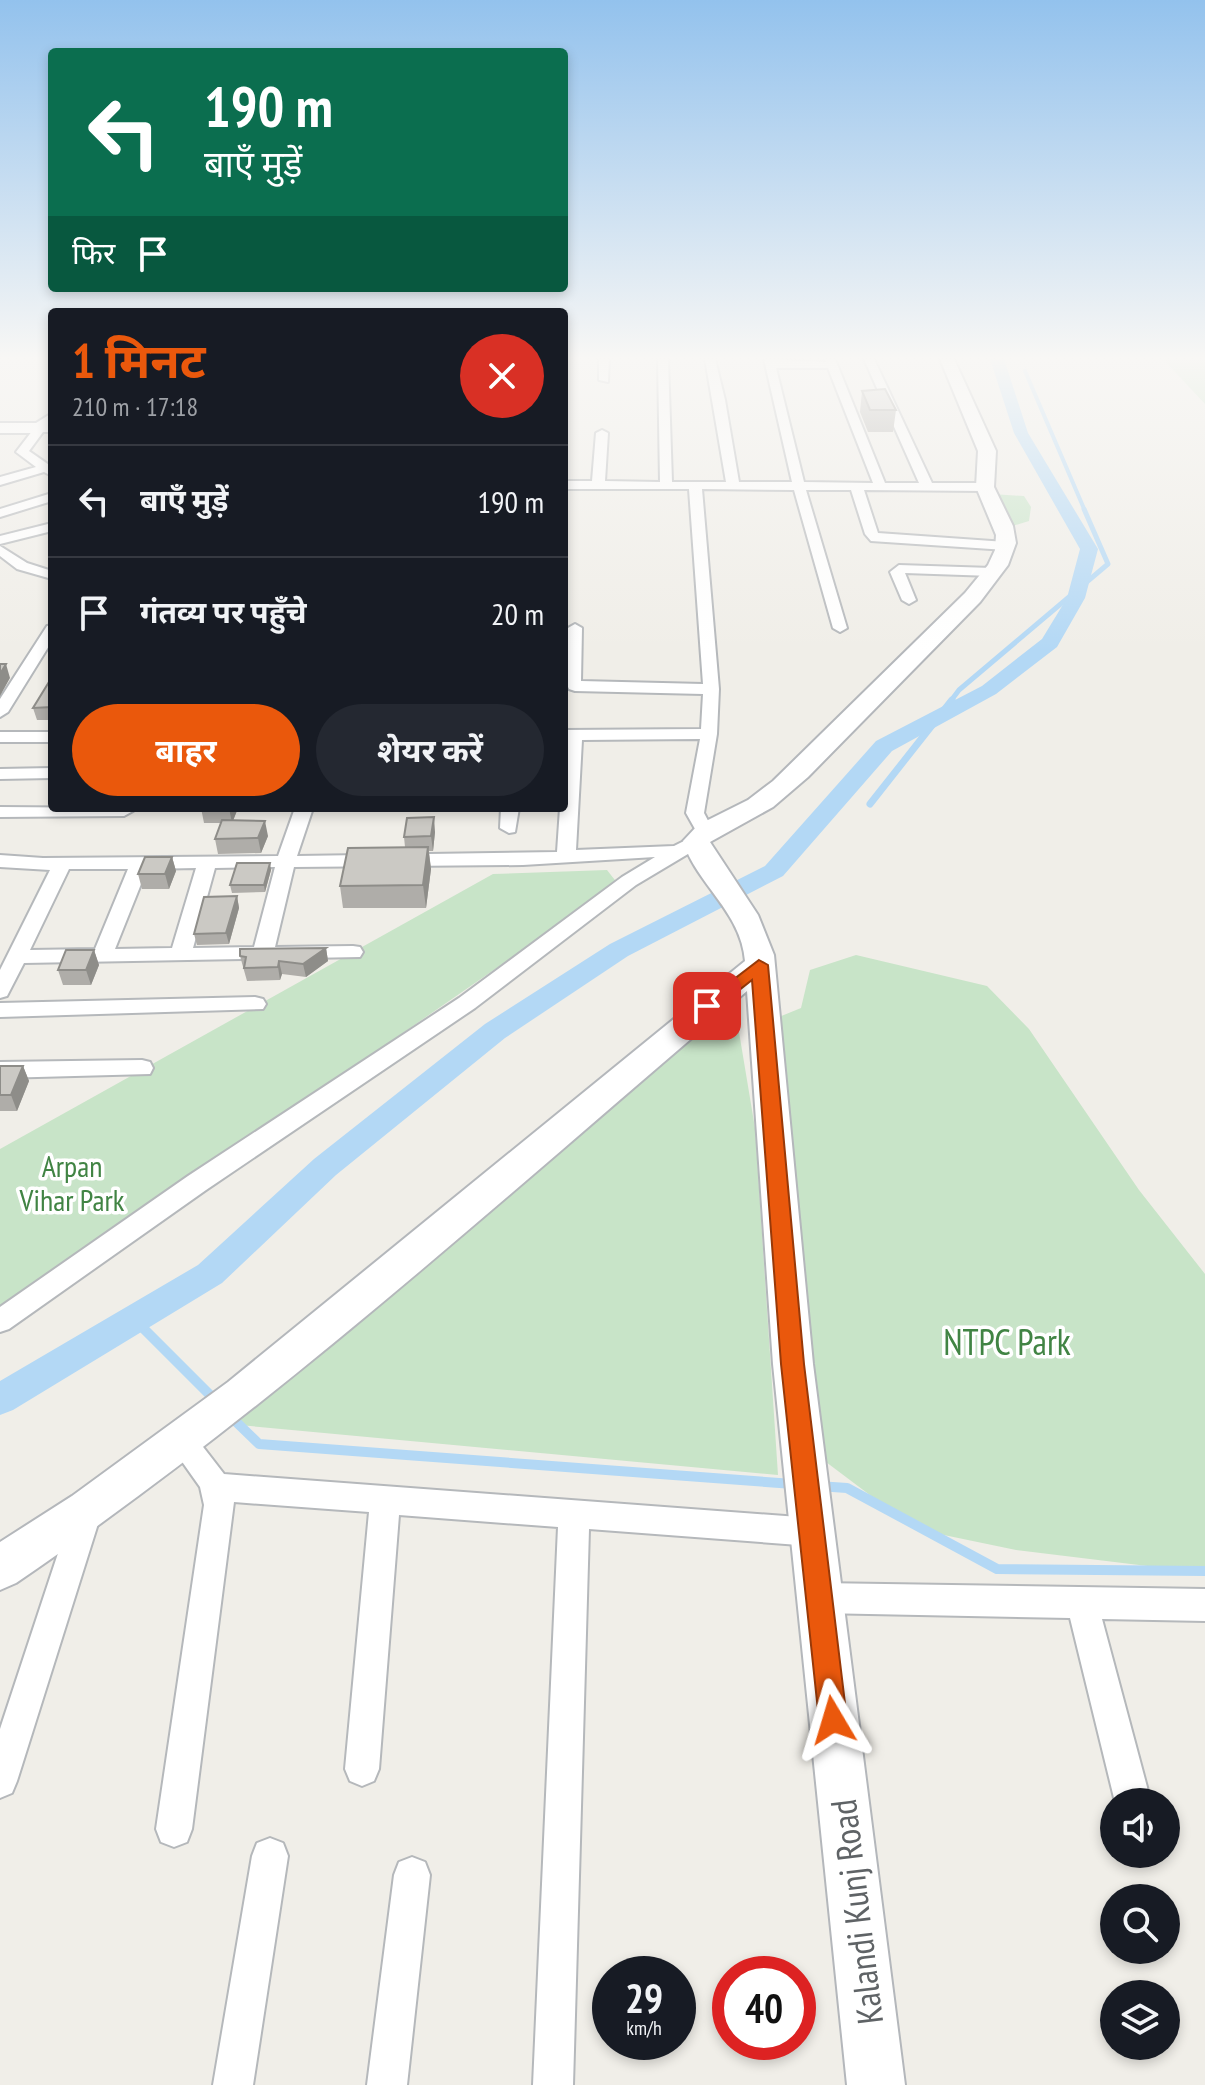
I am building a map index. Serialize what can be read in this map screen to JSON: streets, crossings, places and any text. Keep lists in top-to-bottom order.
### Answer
{
  "streets": {
    "street": ["Kalandi Kunj Road"]
  },
  "parks": ["Arpan Vihar Park", "NTPC Park"],
  "page": {
    "turn": ["190 m", "बाएँ मुड़ें"],
    "then": "फिर",
    "heading": ["1 मिनट", "210 m · 17:18"],
    "list": [
      {
        "name": "बाएँ मुड़ें",
        "value": "190 m"
      },
      {
        "name": "गंतव्य पर पहुँचे",
        "value": "20 m"
      }
    ],
    "buttons": ["बाहर", "शेयर करें"],
    "speed": "29 km/h",
    "limit": "40"
  }
}
